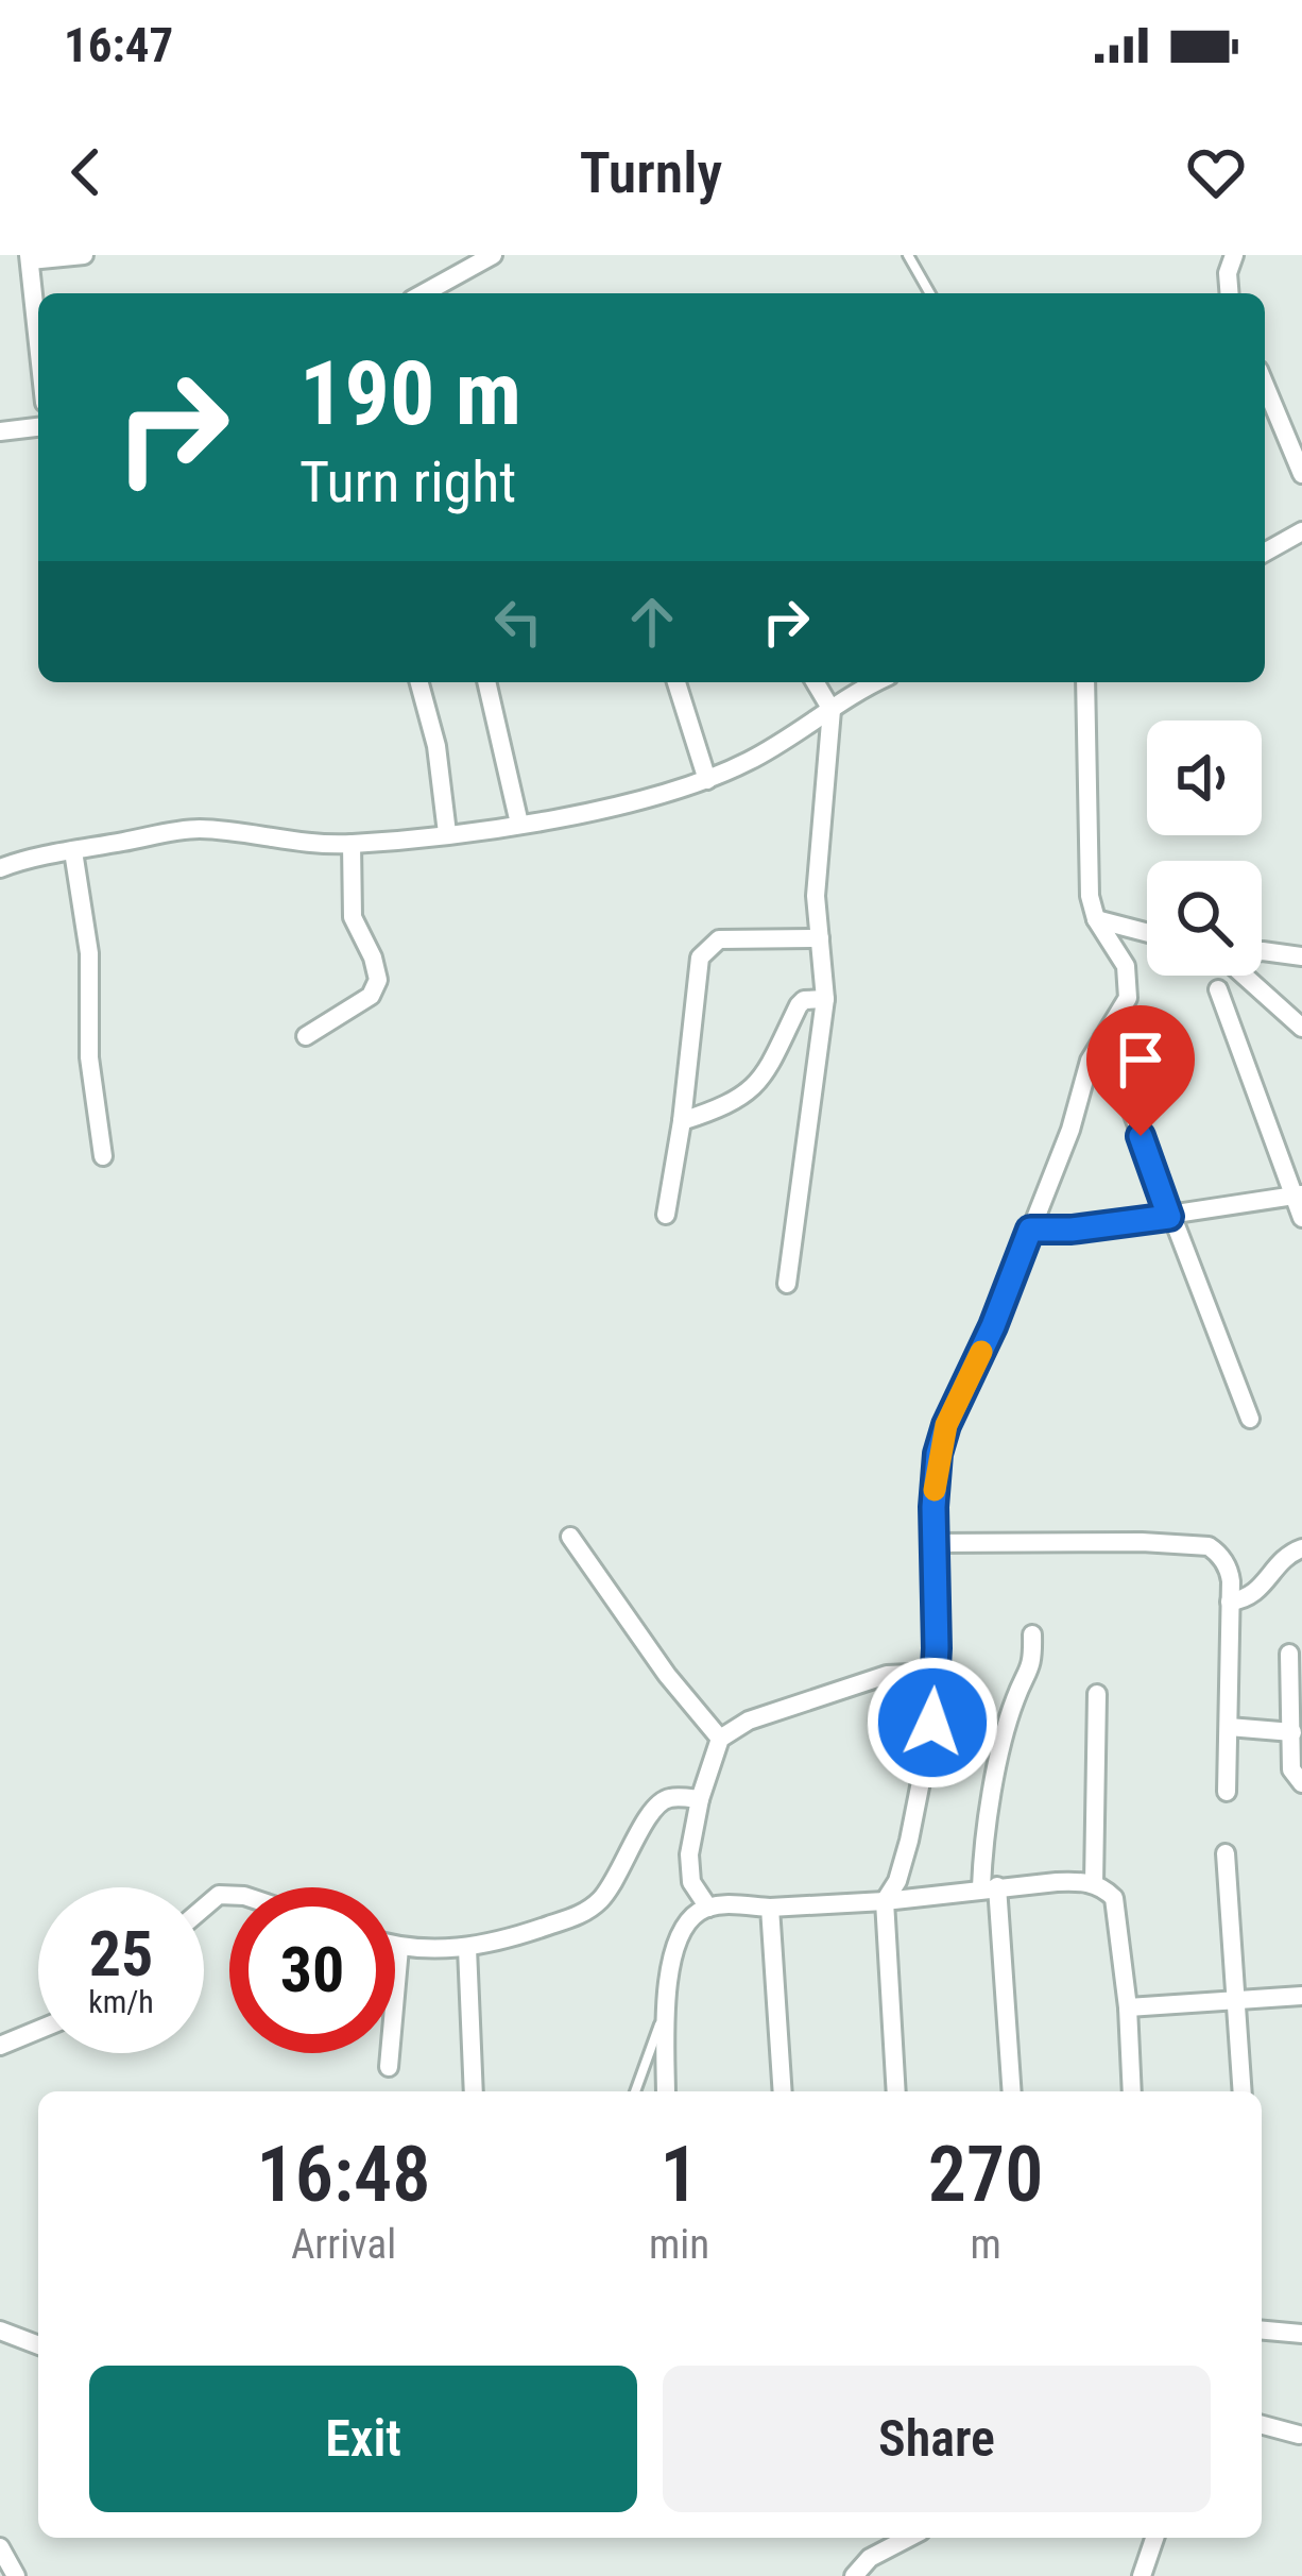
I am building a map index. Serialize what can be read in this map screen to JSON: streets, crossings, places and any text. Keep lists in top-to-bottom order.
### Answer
{
  "page": {
    "status": "16:47",
    "header": "Turnly",
    "turn": ["190 m", "Turn right"],
    "speed": "25 km/h",
    "limit": "30",
    "eta": [
      "16:48",
      "Arrival",
      "1",
      "min",
      "270",
      "m"
    ],
    "buttons": ["Exit", "Share"]
  }
}
